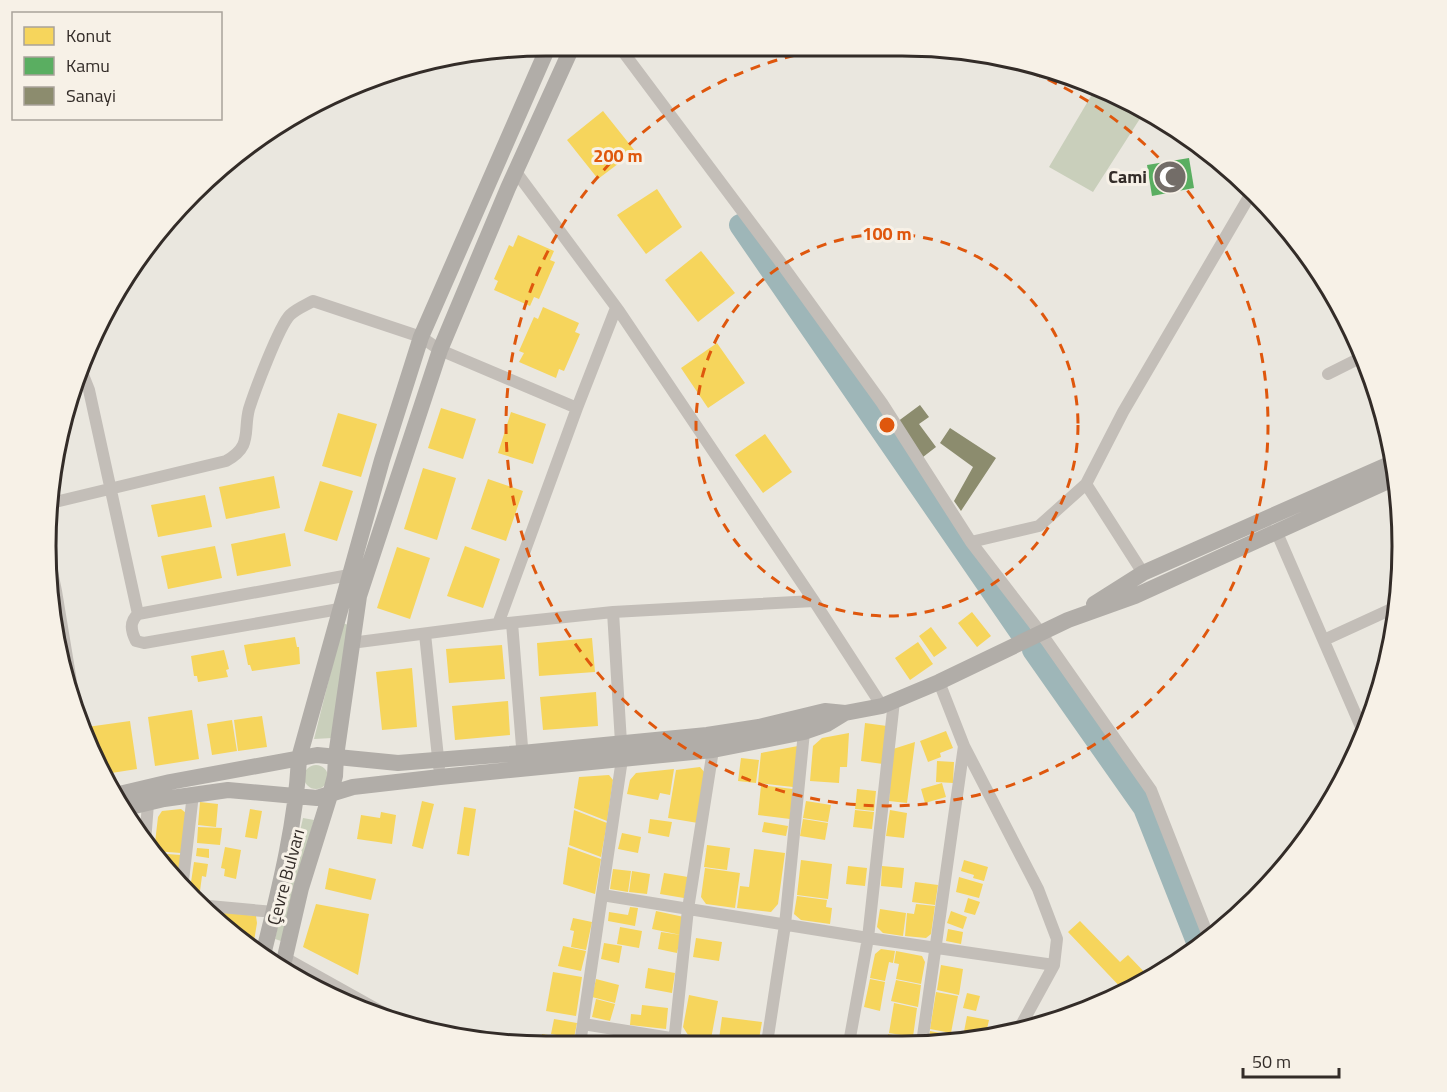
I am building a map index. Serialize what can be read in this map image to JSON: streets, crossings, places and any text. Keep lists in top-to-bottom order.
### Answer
{
  "streets": {
    "main road": ["Çevre Bulvarı"]
  },
  "places": {
    "mosque": ["Cami"]
  },
  "legend": ["Konut", "Kamu", "Sanayi"],
  "scale_bar": "50 m",
  "rings": ["200 m", "100 m"]
}
